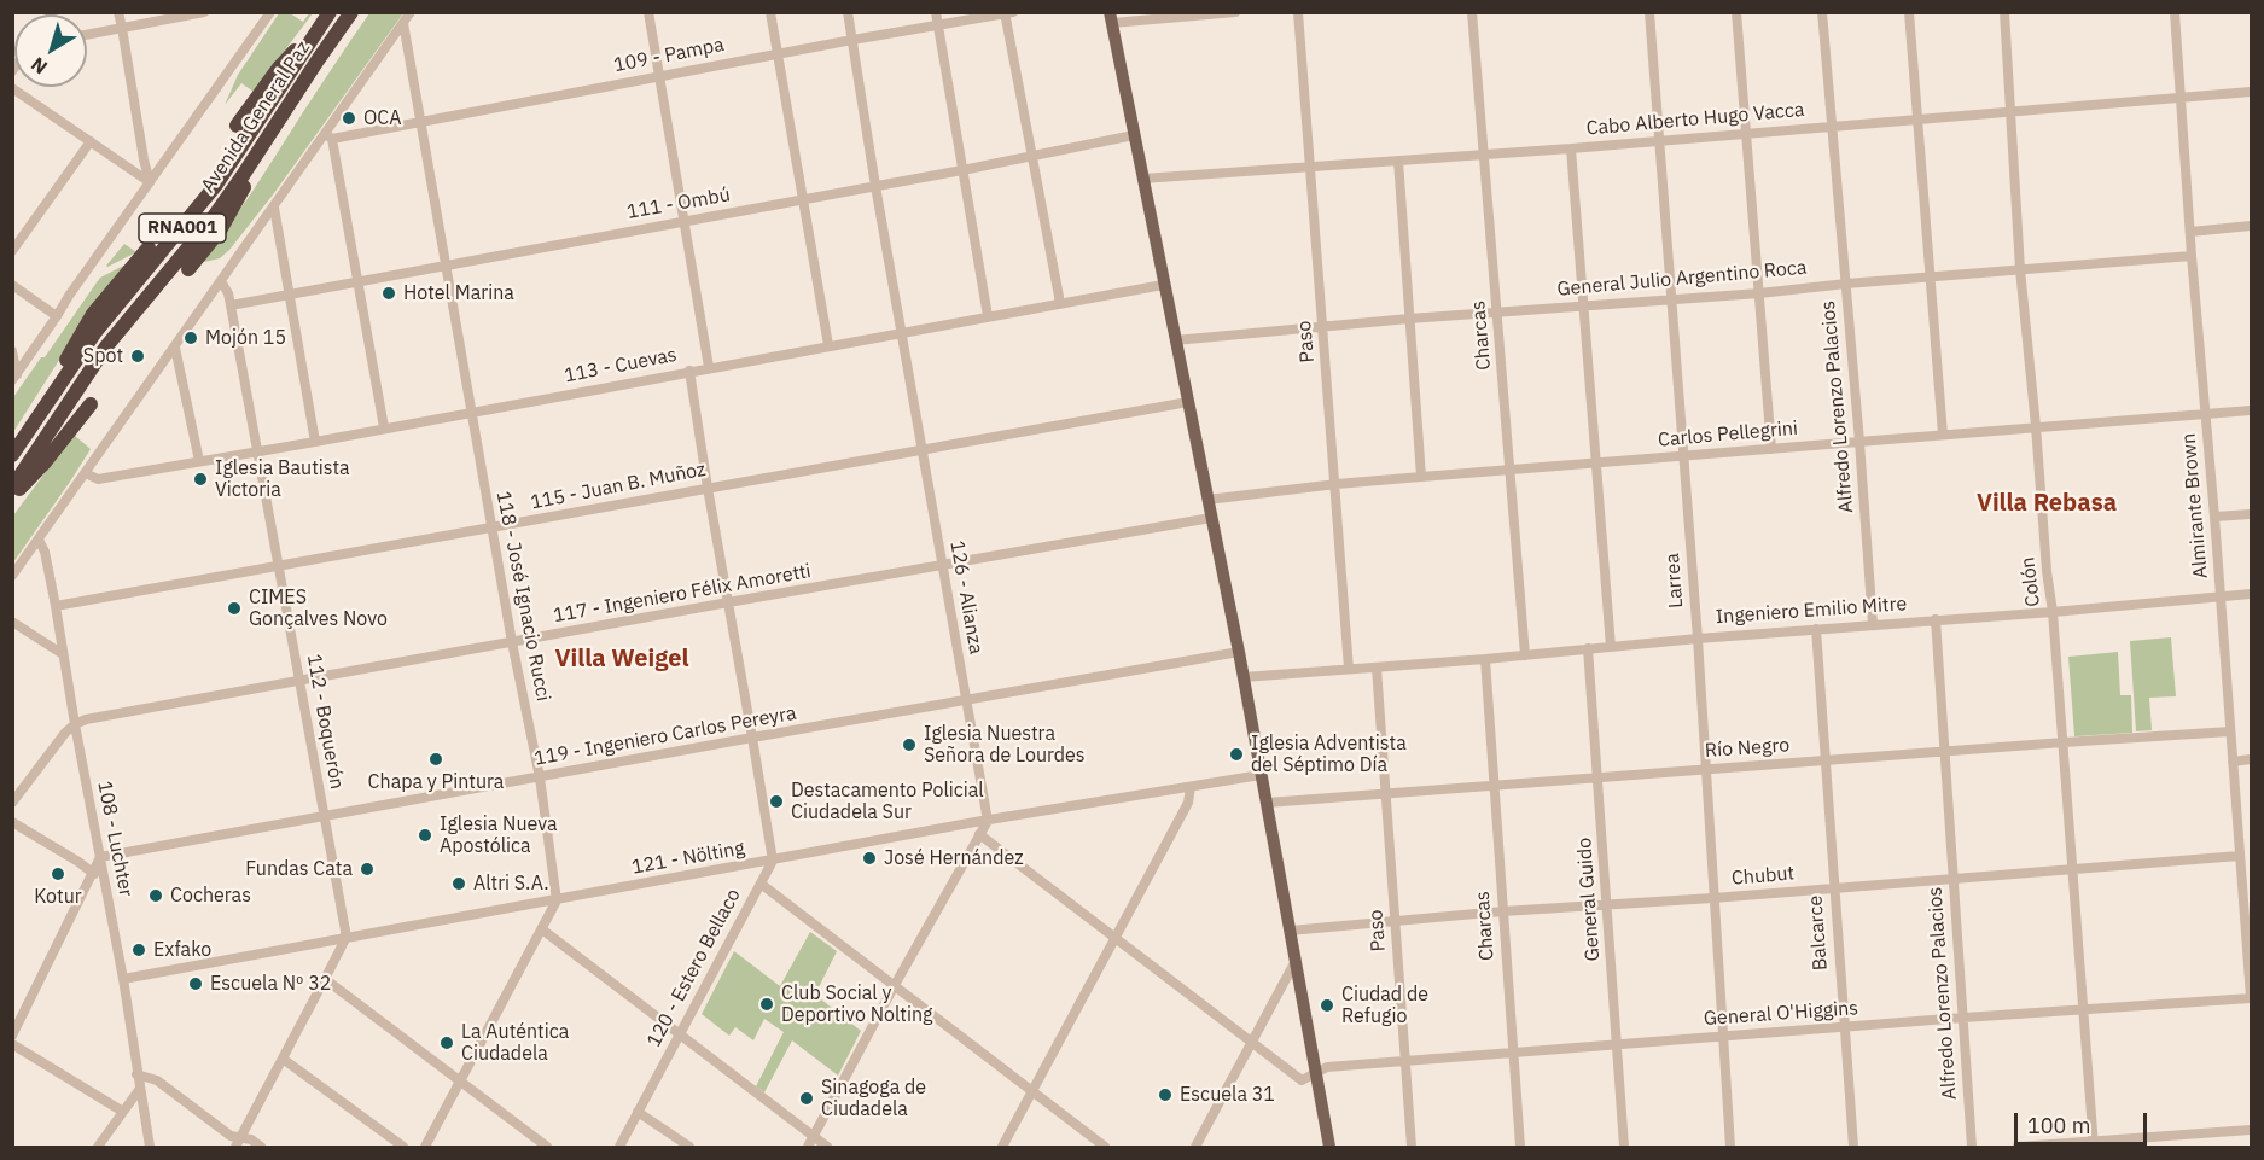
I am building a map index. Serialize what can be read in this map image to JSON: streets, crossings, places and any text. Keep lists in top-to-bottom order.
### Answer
{
  "streets": {
    "highway": ["Avenida General Paz", "RNA001"],
    "street": [
      "109 - Pampa",
      "Cabo Alberto Hugo Vacca",
      "111 - Ombú",
      "General Julio Argentino Roca",
      "Charcas",
      "Paso",
      "113 - Cuevas",
      "Alfredo Lorenzo Palacios",
      "Carlos Pellegrini",
      "115 - Juan B. Muñoz",
      "Almirante Brown",
      "Larrea",
      "Colón",
      "117 - Ingeniero Félix Amoretti",
      "118 - José Ignacio Rucci",
      "126 - Alianza",
      "Ingeniero Emilio Mitre",
      "112 - Boquerón",
      "119 - Ingeniero Carlos Pereyra",
      "Río Negro",
      "108 - Luchter",
      "121 - Nölting",
      "Chubut",
      "General Guido",
      "Balcarce",
      "120 - Estero Bellaco",
      "General O'Higgins"
    ]
  },
  "crossings": [
    ["109 - Pampa", "118 - José Ignacio Rucci"],
    ["109 - Pampa", "126 - Alianza"],
    ["Cabo Alberto Hugo Vacca", "Charcas"],
    ["Cabo Alberto Hugo Vacca", "Paso"],
    ["Cabo Alberto Hugo Vacca", "Alfredo Lorenzo Palacios"],
    ["Cabo Alberto Hugo Vacca", "Almirante Brown"],
    ["Cabo Alberto Hugo Vacca", "Larrea"],
    ["Cabo Alberto Hugo Vacca", "Colón"],
    ["111 - Ombú", "118 - José Ignacio Rucci"],
    ["111 - Ombú", "126 - Alianza"],
    ["111 - Ombú", "112 - Boquerón"],
    ["General Julio Argentino Roca", "Charcas"],
    ["General Julio Argentino Roca", "Paso"],
    ["General Julio Argentino Roca", "Alfredo Lorenzo Palacios"],
    ["General Julio Argentino Roca", "Almirante Brown"],
    ["General Julio Argentino Roca", "Larrea"],
    ["General Julio Argentino Roca", "Colón"],
    ["Charcas", "Carlos Pellegrini"],
    ["Charcas", "Ingeniero Emilio Mitre"],
    ["Charcas", "Río Negro"],
    ["Charcas", "Chubut"],
    ["Charcas", "General O'Higgins"],
    ["Paso", "Carlos Pellegrini"],
    ["Paso", "Ingeniero Emilio Mitre"],
    ["Paso", "Río Negro"],
    ["Paso", "Chubut"],
    ["Paso", "General O'Higgins"],
    ["113 - Cuevas", "118 - José Ignacio Rucci"],
    ["113 - Cuevas", "126 - Alianza"],
    ["113 - Cuevas", "112 - Boquerón"],
    ["Alfredo Lorenzo Palacios", "Carlos Pellegrini"],
    ["Alfredo Lorenzo Palacios", "Ingeniero Emilio Mitre"],
    ["Alfredo Lorenzo Palacios", "Río Negro"],
    ["Alfredo Lorenzo Palacios", "Chubut"],
    ["Alfredo Lorenzo Palacios", "General O'Higgins"],
    ["Carlos Pellegrini", "Almirante Brown"],
    ["Carlos Pellegrini", "Larrea"],
    ["Carlos Pellegrini", "Colón"],
    ["115 - Juan B. Muñoz", "118 - José Ignacio Rucci"],
    ["115 - Juan B. Muñoz", "126 - Alianza"],
    ["115 - Juan B. Muñoz", "112 - Boquerón"],
    ["115 - Juan B. Muñoz", "108 - Luchter"],
    ["Almirante Brown", "Ingeniero Emilio Mitre"],
    ["Almirante Brown", "Río Negro"],
    ["Almirante Brown", "Chubut"],
    ["Almirante Brown", "General O'Higgins"],
    ["Larrea", "Ingeniero Emilio Mitre"],
    ["Larrea", "Río Negro"],
    ["Larrea", "Chubut"],
    ["Larrea", "General O'Higgins"],
    ["Colón", "Ingeniero Emilio Mitre"],
    ["Colón", "Río Negro"],
    ["Colón", "Chubut"],
    ["Colón", "General O'Higgins"],
    ["117 - Ingeniero Félix Amoretti", "118 - José Ignacio Rucci"],
    ["117 - Ingeniero Félix Amoretti", "126 - Alianza"],
    ["117 - Ingeniero Félix Amoretti", "112 - Boquerón"],
    ["117 - Ingeniero Félix Amoretti", "108 - Luchter"],
    ["118 - José Ignacio Rucci", "119 - Ingeniero Carlos Pereyra"],
    ["118 - José Ignacio Rucci", "121 - Nölting"],
    ["126 - Alianza", "119 - Ingeniero Carlos Pereyra"],
    ["126 - Alianza", "121 - Nölting"],
    ["Ingeniero Emilio Mitre", "General Guido"],
    ["Ingeniero Emilio Mitre", "Balcarce"],
    ["112 - Boquerón", "119 - Ingeniero Carlos Pereyra"],
    ["112 - Boquerón", "121 - Nölting"],
    ["119 - Ingeniero Carlos Pereyra", "108 - Luchter"],
    ["Río Negro", "General Guido"],
    ["Río Negro", "Balcarce"],
    ["108 - Luchter", "121 - Nölting"],
    ["121 - Nölting", "120 - Estero Bellaco"],
    ["Chubut", "General Guido"],
    ["Chubut", "Balcarce"],
    ["General Guido", "General O'Higgins"],
    ["Balcarce", "General O'Higgins"]
  ],
  "districts": ["Villa Rebasa", "Villa Weigel"],
  "places": [
    "OCA",
    "Hotel Marina",
    "Mojón 15",
    "Spot",
    "Iglesia Bautista Victoria",
    "CIMES Gonçalves Novo",
    "Iglesia Nuestra Señora de Lourdes",
    "Iglesia Adventista del Séptimo Día",
    "Chapa y Pintura",
    "Destacamento Policial Ciudadela Sur",
    "Iglesia Nueva Apostólica",
    "José Hernández",
    "Fundas Cata",
    "Kotur",
    "Altri S.A.",
    "Cocheras",
    "Exfako",
    "Escuela Nº 32",
    "Club Social y Deportivo Nolting",
    "Ciudad de Refugio",
    "La Auténtica Ciudadela",
    "Escuela 31",
    "Sinagoga de Ciudadela"
  ],
  "scale_bar": "100 m",
  "north": "bottom left"
}
